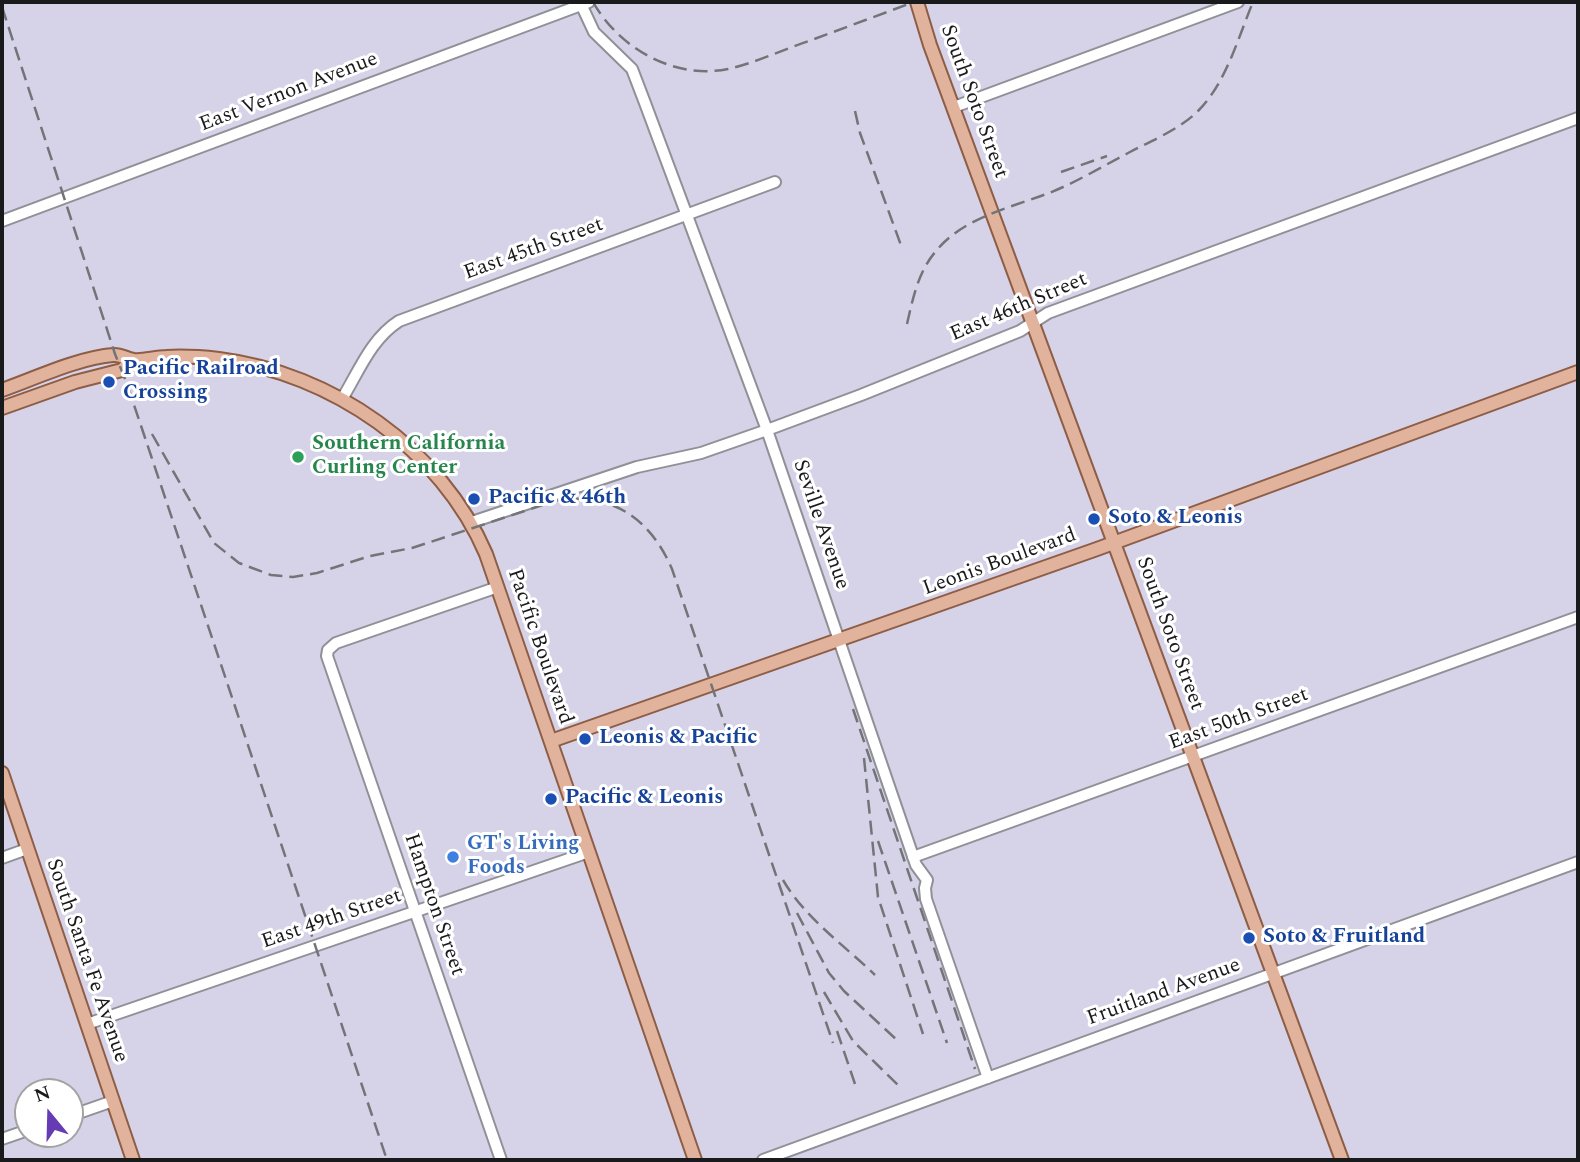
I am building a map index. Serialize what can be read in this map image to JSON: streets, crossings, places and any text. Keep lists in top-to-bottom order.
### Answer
{
  "streets": {
    "main road": [
      "South Soto Street",
      "Leonis Boulevard",
      "Pacific Boulevard",
      "South Santa Fe Avenue"
    ],
    "street": [
      "East Vernon Avenue",
      "East 45th Street",
      "East 46th Street",
      "Seville Avenue",
      "East 50th Street",
      "Hampton Street",
      "East 49th Street",
      "Fruitland Avenue"
    ]
  },
  "crossings": [
    ["East Vernon Avenue", "Seville Avenue"],
    ["South Soto Street", "East 46th Street"],
    ["South Soto Street", "Leonis Boulevard"],
    ["South Soto Street", "East 50th Street"],
    ["South Soto Street", "Fruitland Avenue"],
    ["East 45th Street", "Seville Avenue"],
    ["East 45th Street", "Pacific Boulevard"],
    ["East 46th Street", "Seville Avenue"],
    ["East 46th Street", "Pacific Boulevard"],
    ["Seville Avenue", "Leonis Boulevard"],
    ["Seville Avenue", "East 50th Street"],
    ["Seville Avenue", "Fruitland Avenue"],
    ["Leonis Boulevard", "Pacific Boulevard"],
    ["Pacific Boulevard", "Hampton Street"],
    ["Pacific Boulevard", "East 49th Street"],
    ["Hampton Street", "East 49th Street"],
    ["East 49th Street", "South Santa Fe Avenue"]
  ],
  "places": [
    "Pacific Railroad Crossing",
    "Southern California Curling Center",
    "Pacific & 46th",
    "Soto & Leonis",
    "Leonis & Pacific",
    "Pacific & Leonis",
    "GT's Living Foods",
    "Soto & Fruitland"
  ],
  "north": "top"
}
